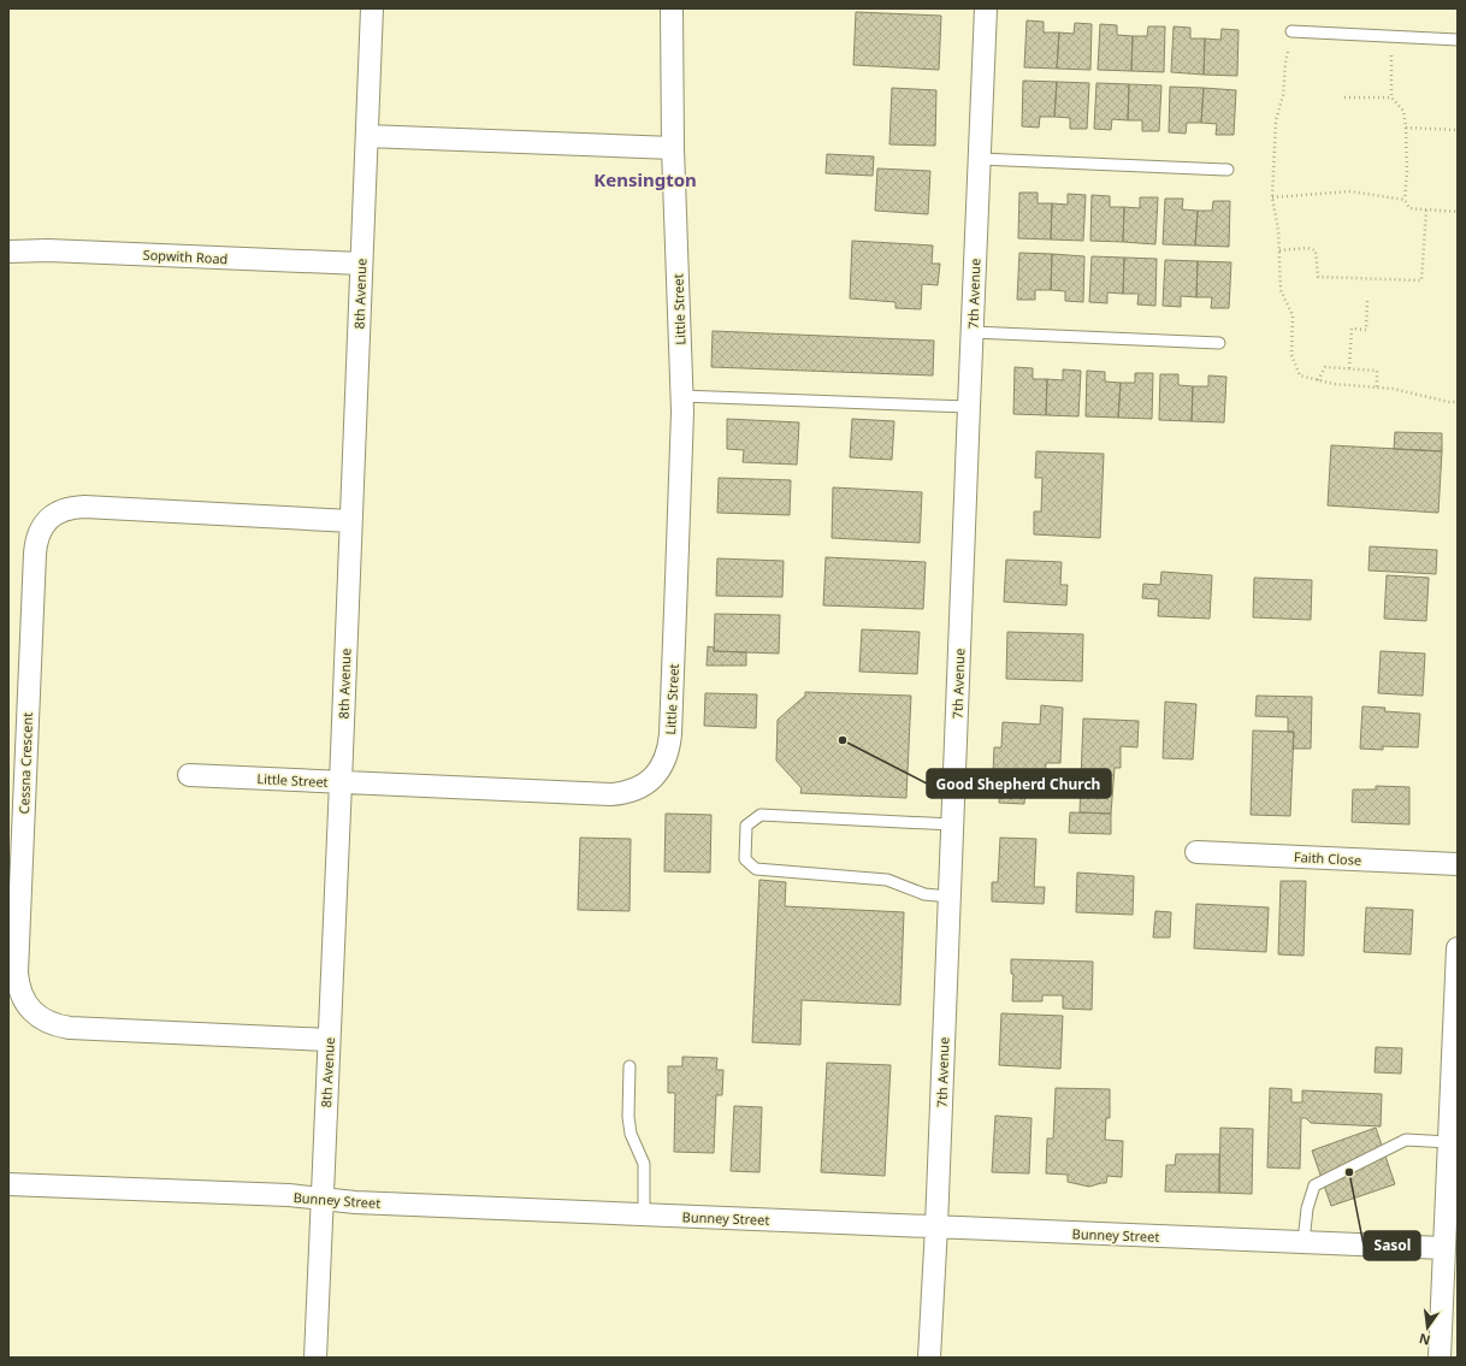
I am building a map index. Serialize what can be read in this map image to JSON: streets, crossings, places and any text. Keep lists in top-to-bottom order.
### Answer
{
  "streets": {
    "street": [
      "Sopwith Road",
      "8th Avenue",
      "7th Avenue",
      "Little Street",
      "Cessna Crescent",
      "Faith Close",
      "Bunney Street"
    ]
  },
  "crossings": [
    ["Sopwith Road", "8th Avenue"],
    ["8th Avenue", "Little Street"],
    ["8th Avenue", "Cessna Crescent"],
    ["8th Avenue", "Bunney Street"],
    ["7th Avenue", "Bunney Street"]
  ],
  "districts": ["Kensington"],
  "places": ["Good Shepherd Church", "Sasol"],
  "north": "bottom"
}
